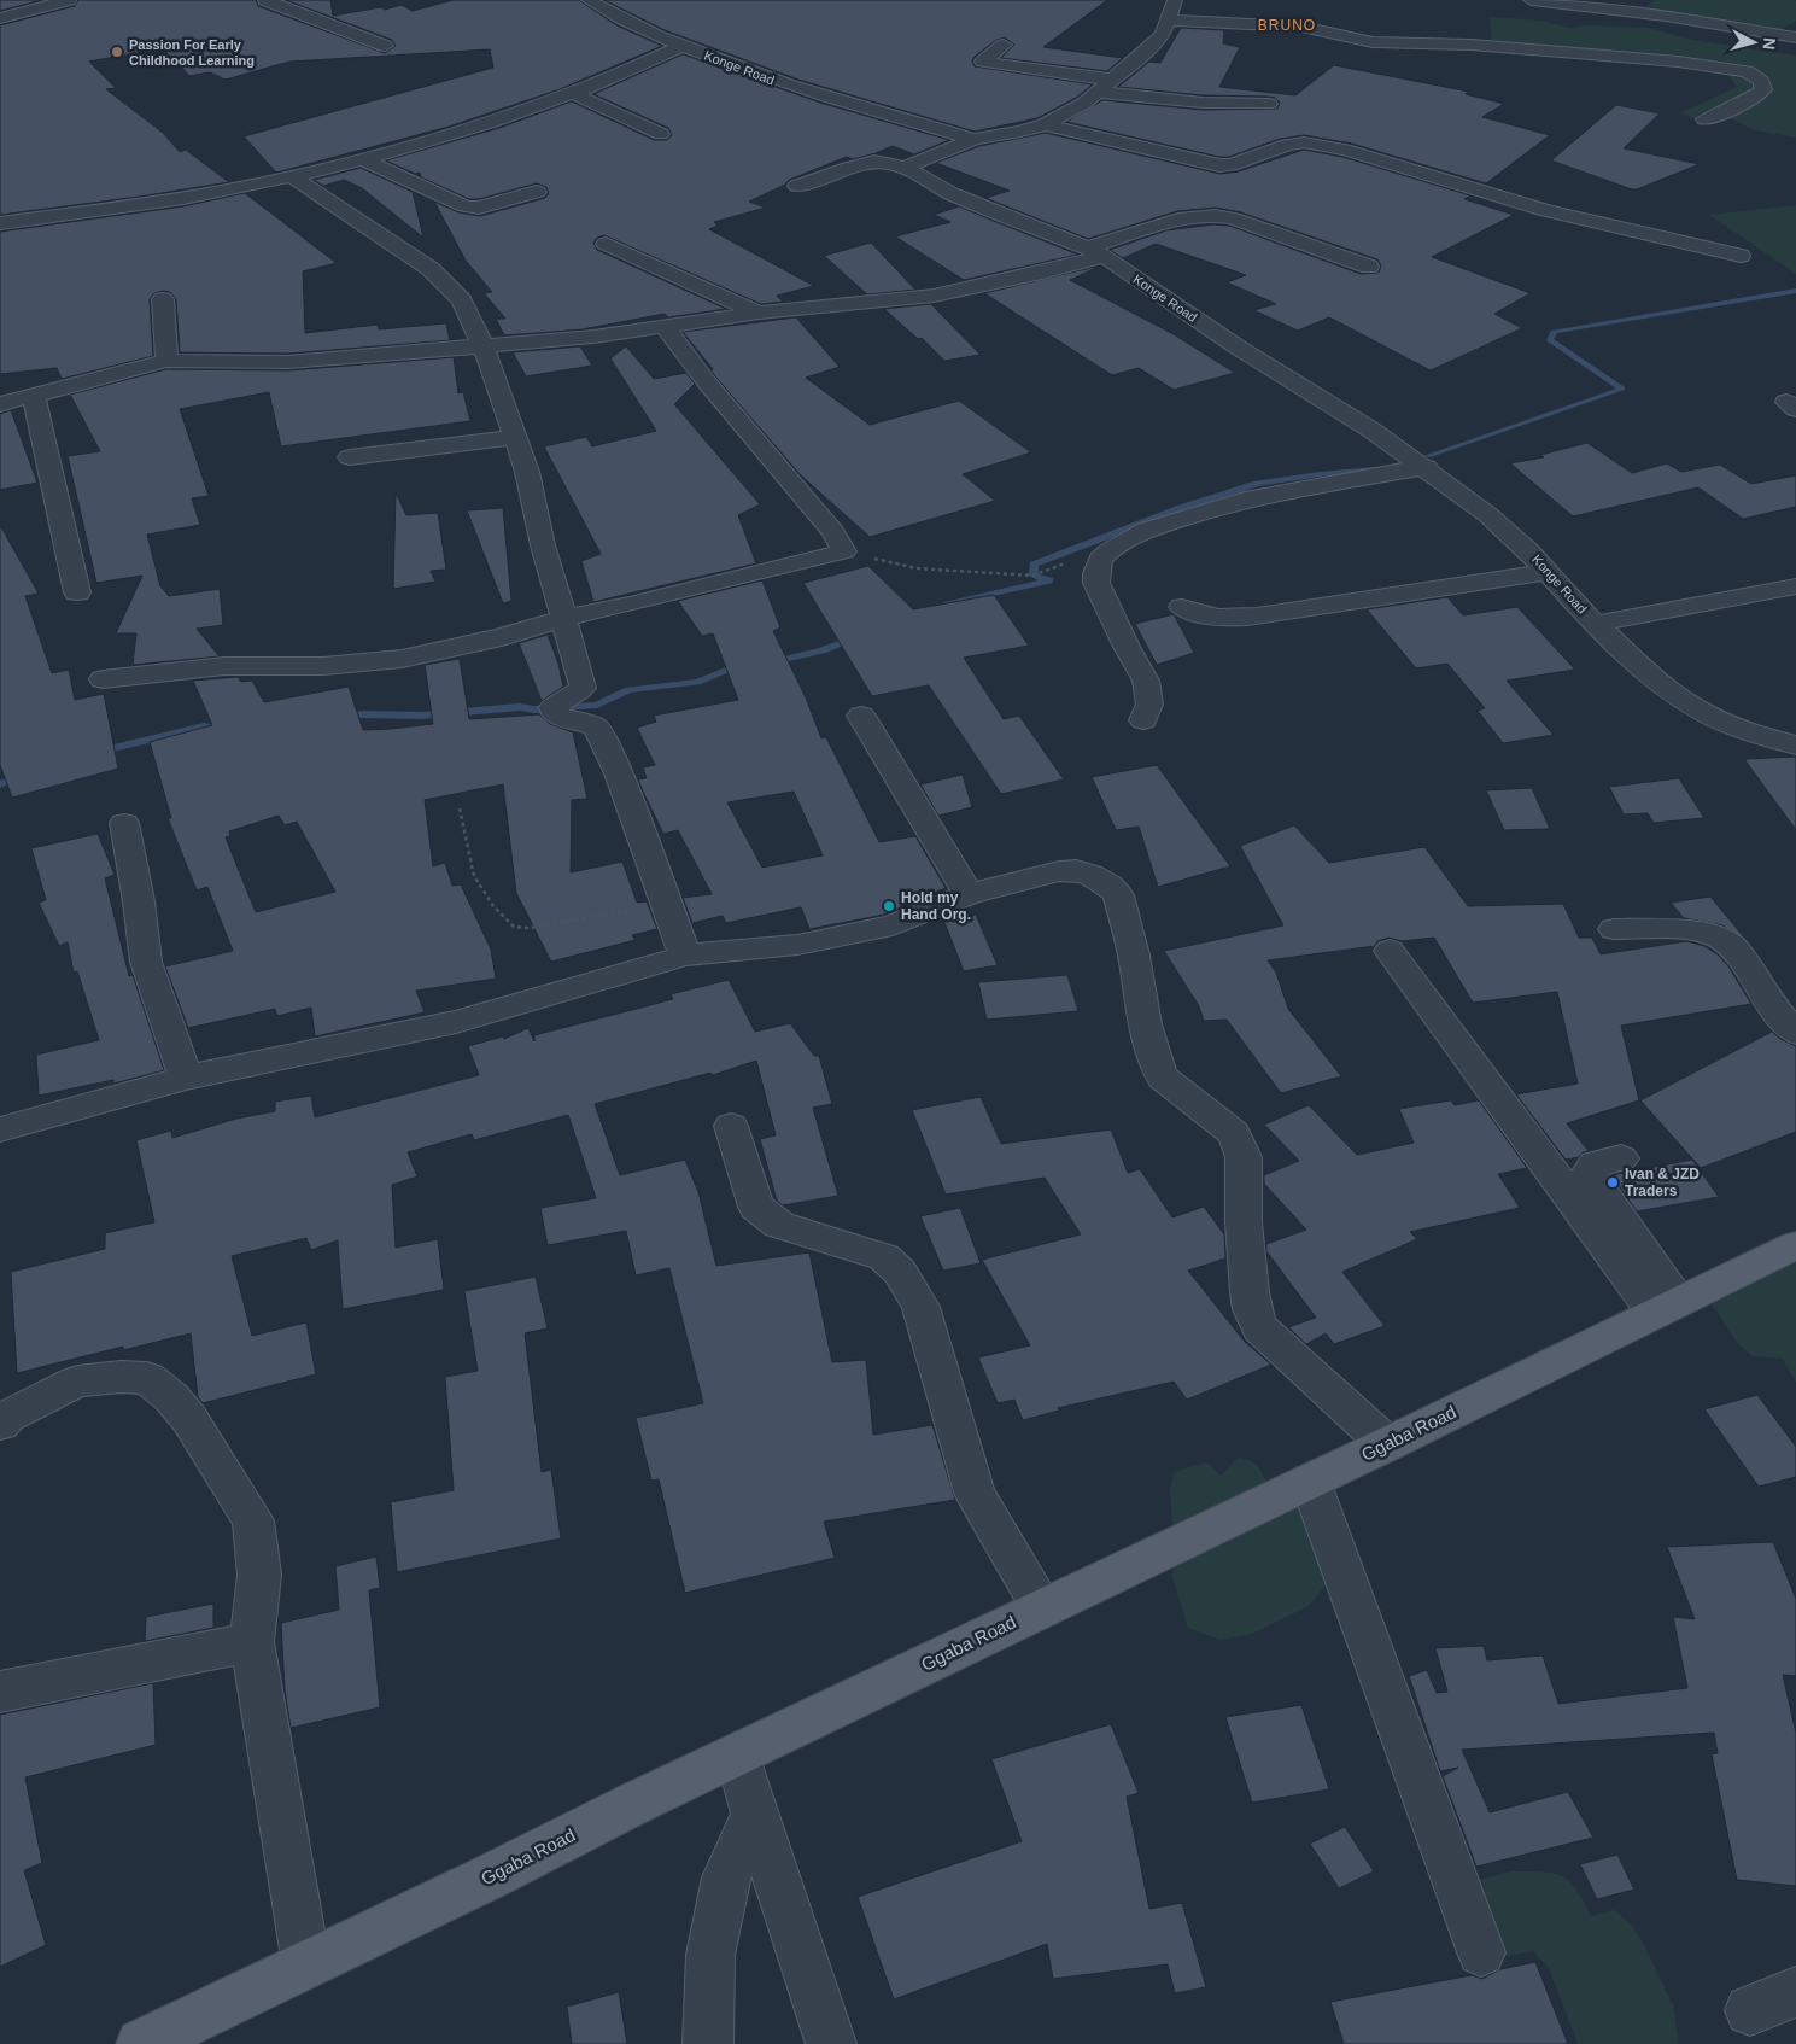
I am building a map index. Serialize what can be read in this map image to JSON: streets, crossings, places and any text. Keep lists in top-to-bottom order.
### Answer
{
  "streets": {
    "main road": ["Ggaba Road"],
    "street": ["Konge Road"]
  },
  "districts": ["BRUNO"],
  "places": ["Passion For Early Childhood Learning", "Hold my Hand Org.", "Ivan & JZD Traders"],
  "north": "right"
}
